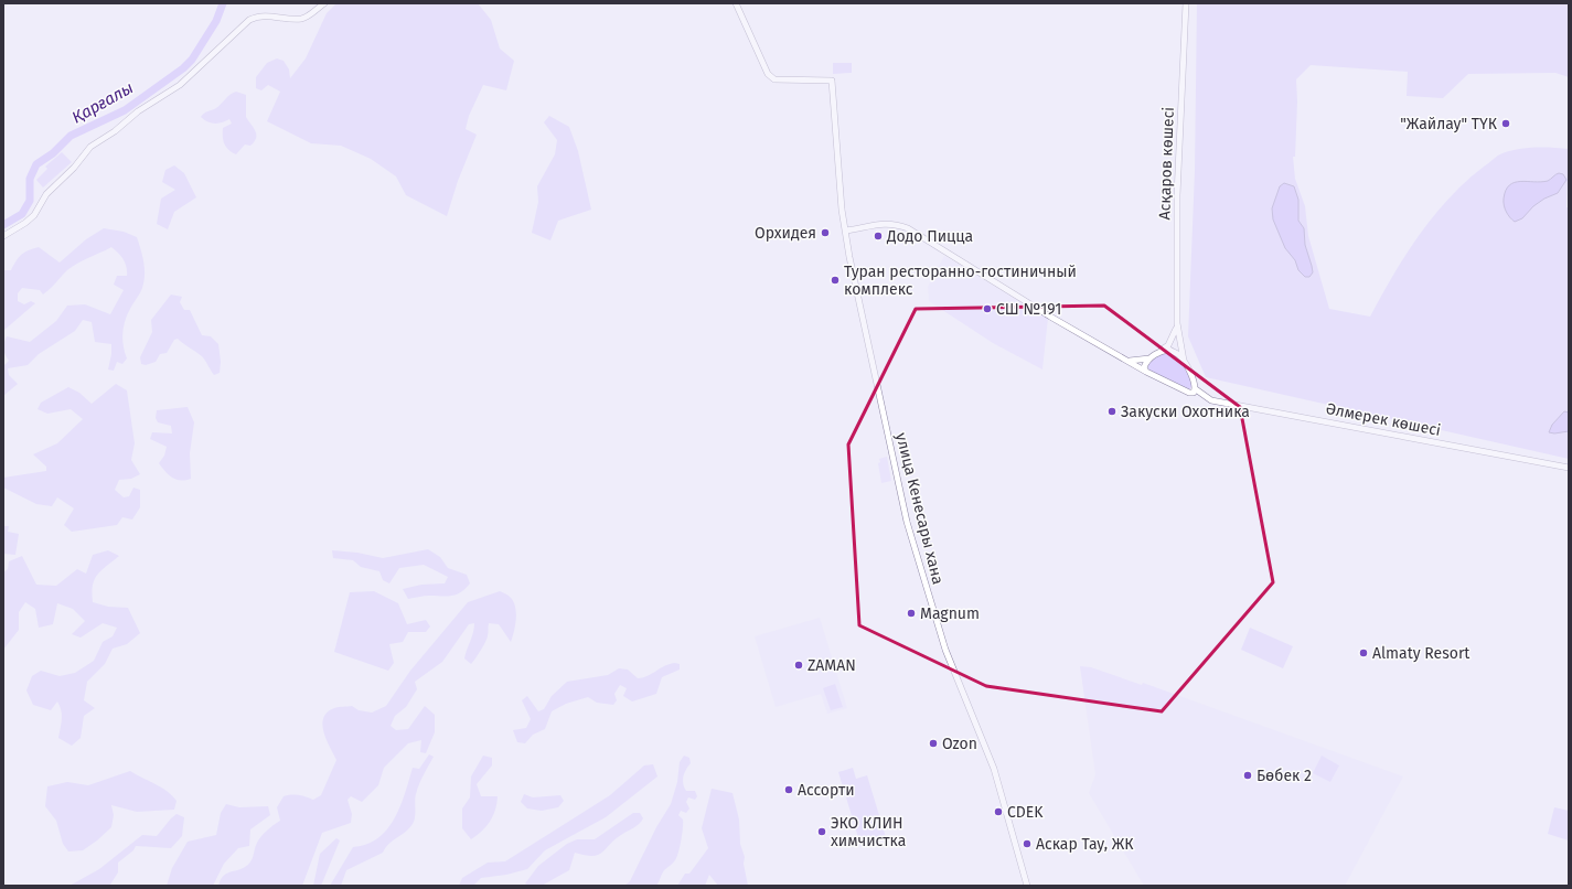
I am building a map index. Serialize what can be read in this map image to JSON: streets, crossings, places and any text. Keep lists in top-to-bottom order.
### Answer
{
  "streets": {
    "street": ["Асқаров көшесі", "Әлмерек көшесі", "улица Кенесары хана"]
  },
  "water": ["Қарғалы"],
  "places": [
    "\"Жайлау\" ТҮК",
    "Орхидея",
    "Додо Пицца",
    "Туран ресторанно-гостиничный комплекс",
    "СШ №191",
    "Закуски Охотника",
    "Magnum",
    "Almaty Resort",
    "ZAMAN",
    "Ozon",
    "Бөбек 2",
    "Ассорти",
    "CDEK",
    "ЭКО КЛИН химчистка",
    "Аскар Тау, ЖК"
  ]
}
